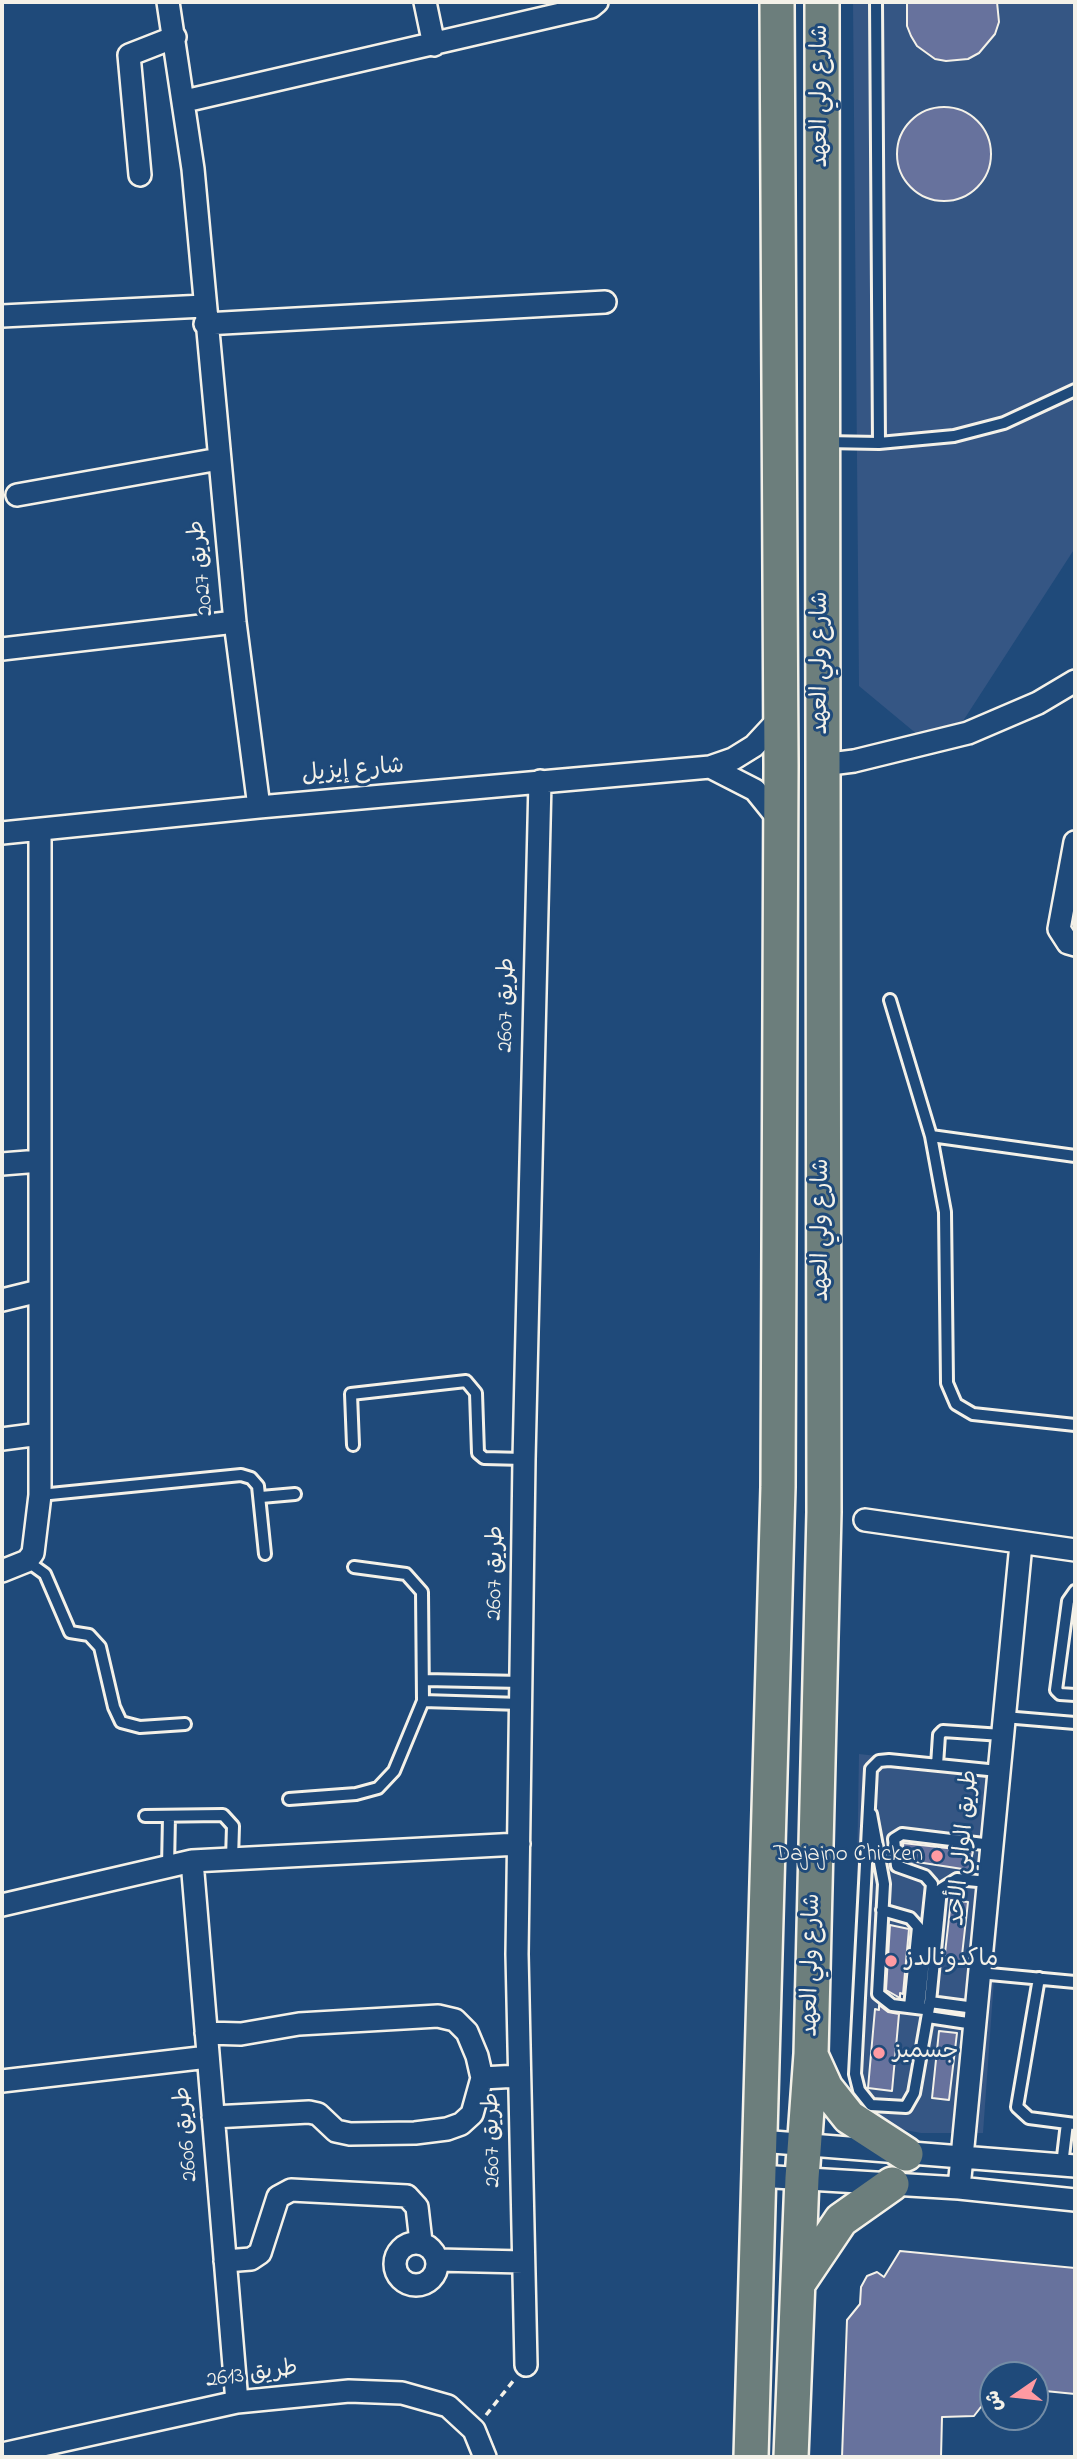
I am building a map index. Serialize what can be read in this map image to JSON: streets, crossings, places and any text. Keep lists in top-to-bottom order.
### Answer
{
  "streets": {
    "main road": ["شارع ولي العهد"],
    "street": [
      "طريق 2027",
      "شارع إيزيل",
      "طريق 2607",
      "طريق الوالي الأحد",
      "طريق 2606",
      "طريق 2613"
    ]
  },
  "crossings": [
    ["شارع ولي العهد", "شارع إيزيل"],
    ["طريق 2027", "شارع إيزيل"],
    ["شارع إيزيل", "طريق 2607"],
    ["طريق 2606", "طريق 2613"]
  ],
  "places": ["Dajajno Chicken", "ماكدونالدز", "جسميز"],
  "north": "left"
}
